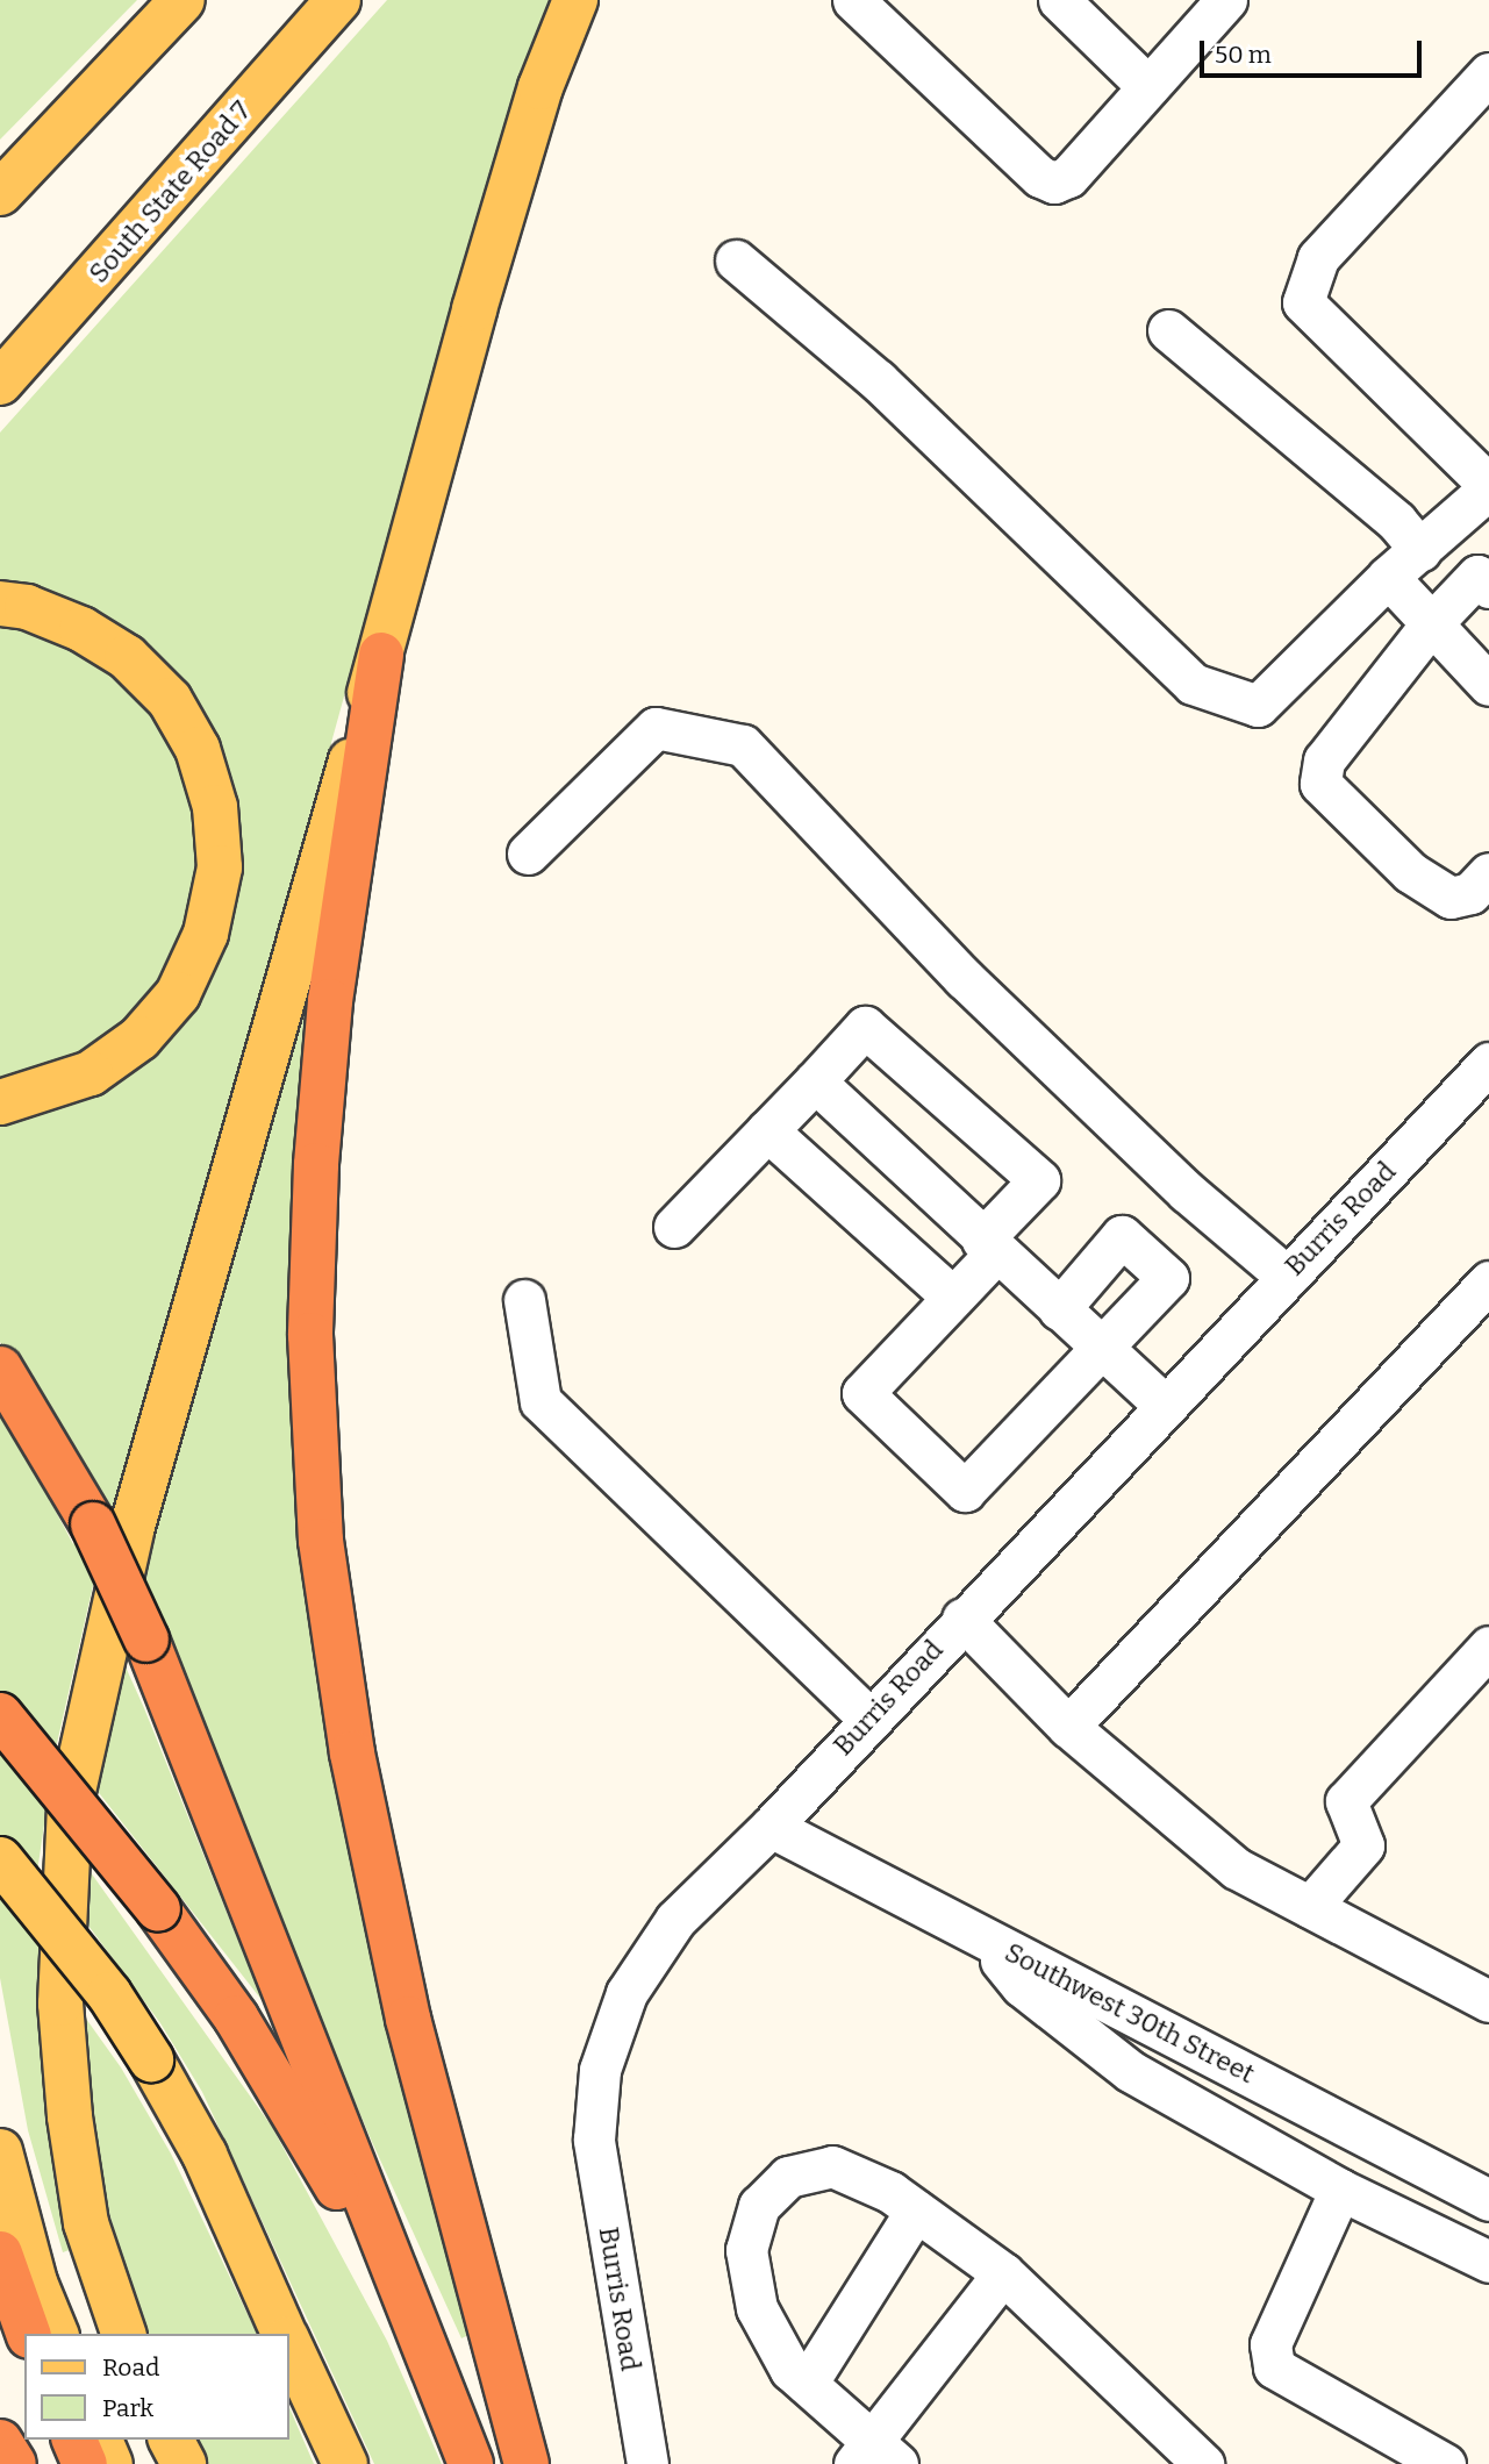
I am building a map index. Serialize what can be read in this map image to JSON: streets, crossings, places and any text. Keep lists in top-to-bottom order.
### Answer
{
  "streets": {
    "main road": ["South State Road 7"],
    "street": ["Burris Road", "Southwest 30th Street"]
  },
  "crossings": [
    ["Burris Road", "Southwest 30th Street"]
  ],
  "legend": ["Road", "Park"],
  "scale_bar": "50 m"
}
